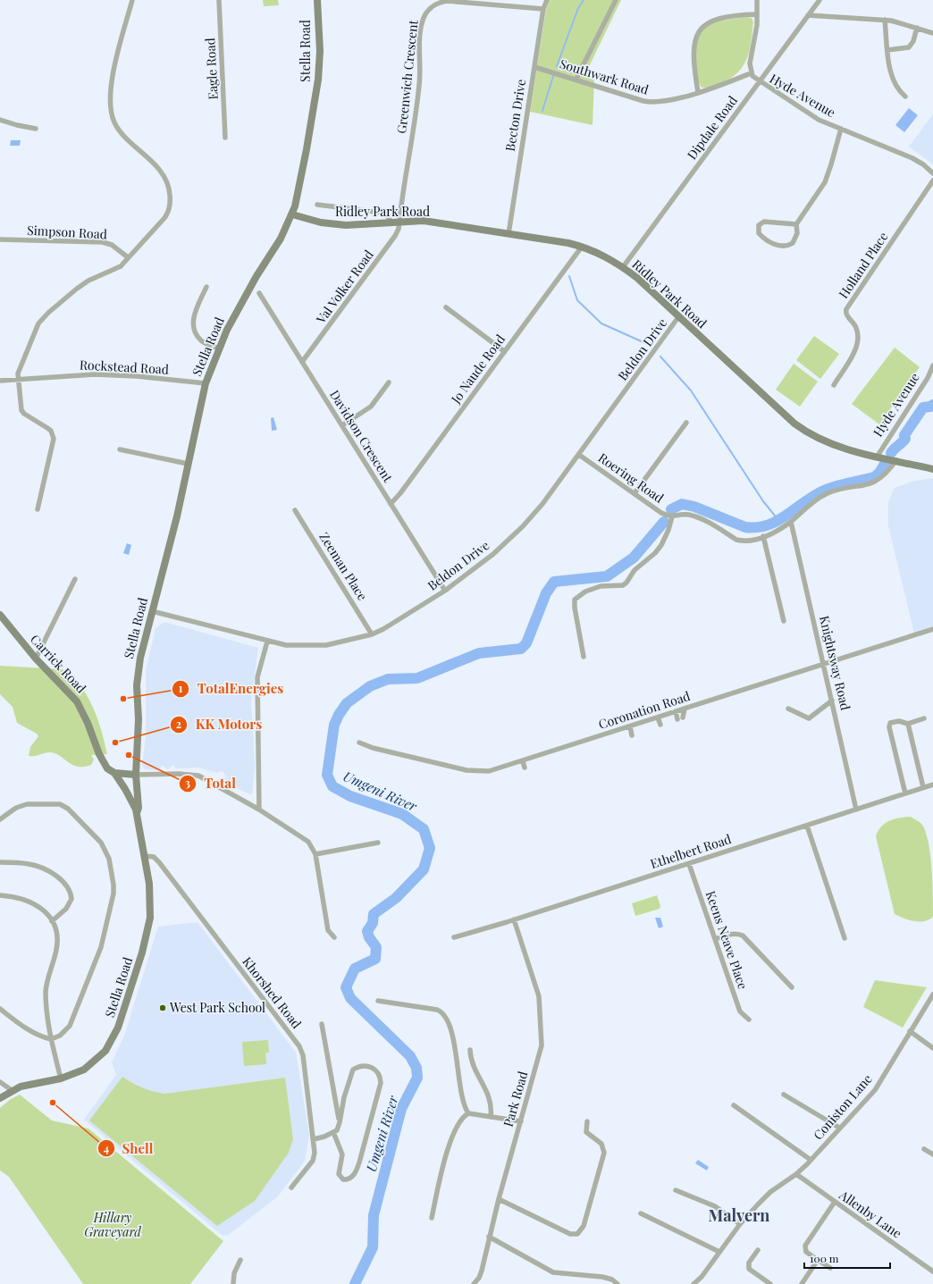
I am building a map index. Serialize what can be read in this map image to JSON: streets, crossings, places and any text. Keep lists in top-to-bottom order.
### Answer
{
  "streets": {
    "main road": ["Stella Road", "Ridley Park Road", "Carrick Road"],
    "street": [
      "Eagle Road",
      "Greenwich Crescent",
      "Southwark Road",
      "Hyde Avenue",
      "Becton Drive",
      "Dipdale Road",
      "Simpson Road",
      "Holland Place",
      "Val Volker Road",
      "Beldon Drive",
      "Rockstead Road",
      "Jo Naude Road",
      "Davidson Crescent",
      "Roering Road",
      "Zeeman Place",
      "Knightsway Road",
      "Coronation Road",
      "Ethelbert Road",
      "Keens Neave Place",
      "Khorshed Road",
      "Park Road",
      "Coniston Lane",
      "Allenby Lane"
    ]
  },
  "crossings": [
    ["Stella Road", "Ridley Park Road"],
    ["Stella Road", "Beldon Drive"],
    ["Stella Road", "Rockstead Road"],
    ["Stella Road", "Carrick Road"],
    ["Stella Road", "Khorshed Road"],
    ["Greenwich Crescent", "Becton Drive"],
    ["Greenwich Crescent", "Ridley Park Road"],
    ["Greenwich Crescent", "Val Volker Road"],
    ["Southwark Road", "Hyde Avenue"],
    ["Southwark Road", "Becton Drive"],
    ["Hyde Avenue", "Dipdale Road"],
    ["Hyde Avenue", "Ridley Park Road"],
    ["Becton Drive", "Ridley Park Road"],
    ["Dipdale Road", "Ridley Park Road"],
    ["Ridley Park Road", "Val Volker Road"],
    ["Ridley Park Road", "Beldon Drive"],
    ["Ridley Park Road", "Jo Naude Road"],
    ["Val Volker Road", "Davidson Crescent"],
    ["Beldon Drive", "Davidson Crescent"],
    ["Beldon Drive", "Roering Road"],
    ["Beldon Drive", "Zeeman Place"],
    ["Jo Naude Road", "Davidson Crescent"],
    ["Knightsway Road", "Coronation Road"],
    ["Knightsway Road", "Ethelbert Road"],
    ["Ethelbert Road", "Keens Neave Place"],
    ["Ethelbert Road", "Park Road"],
    ["Coniston Lane", "Allenby Lane"]
  ],
  "districts": ["Malvern"],
  "water": ["Umgeni River"],
  "parks": ["Hillary Graveyard"],
  "places": [
    "TotalEnergies",
    "KK Motors",
    "Total",
    "West Park School",
    "Shell"
  ],
  "scale_bar": "100 m"
}
